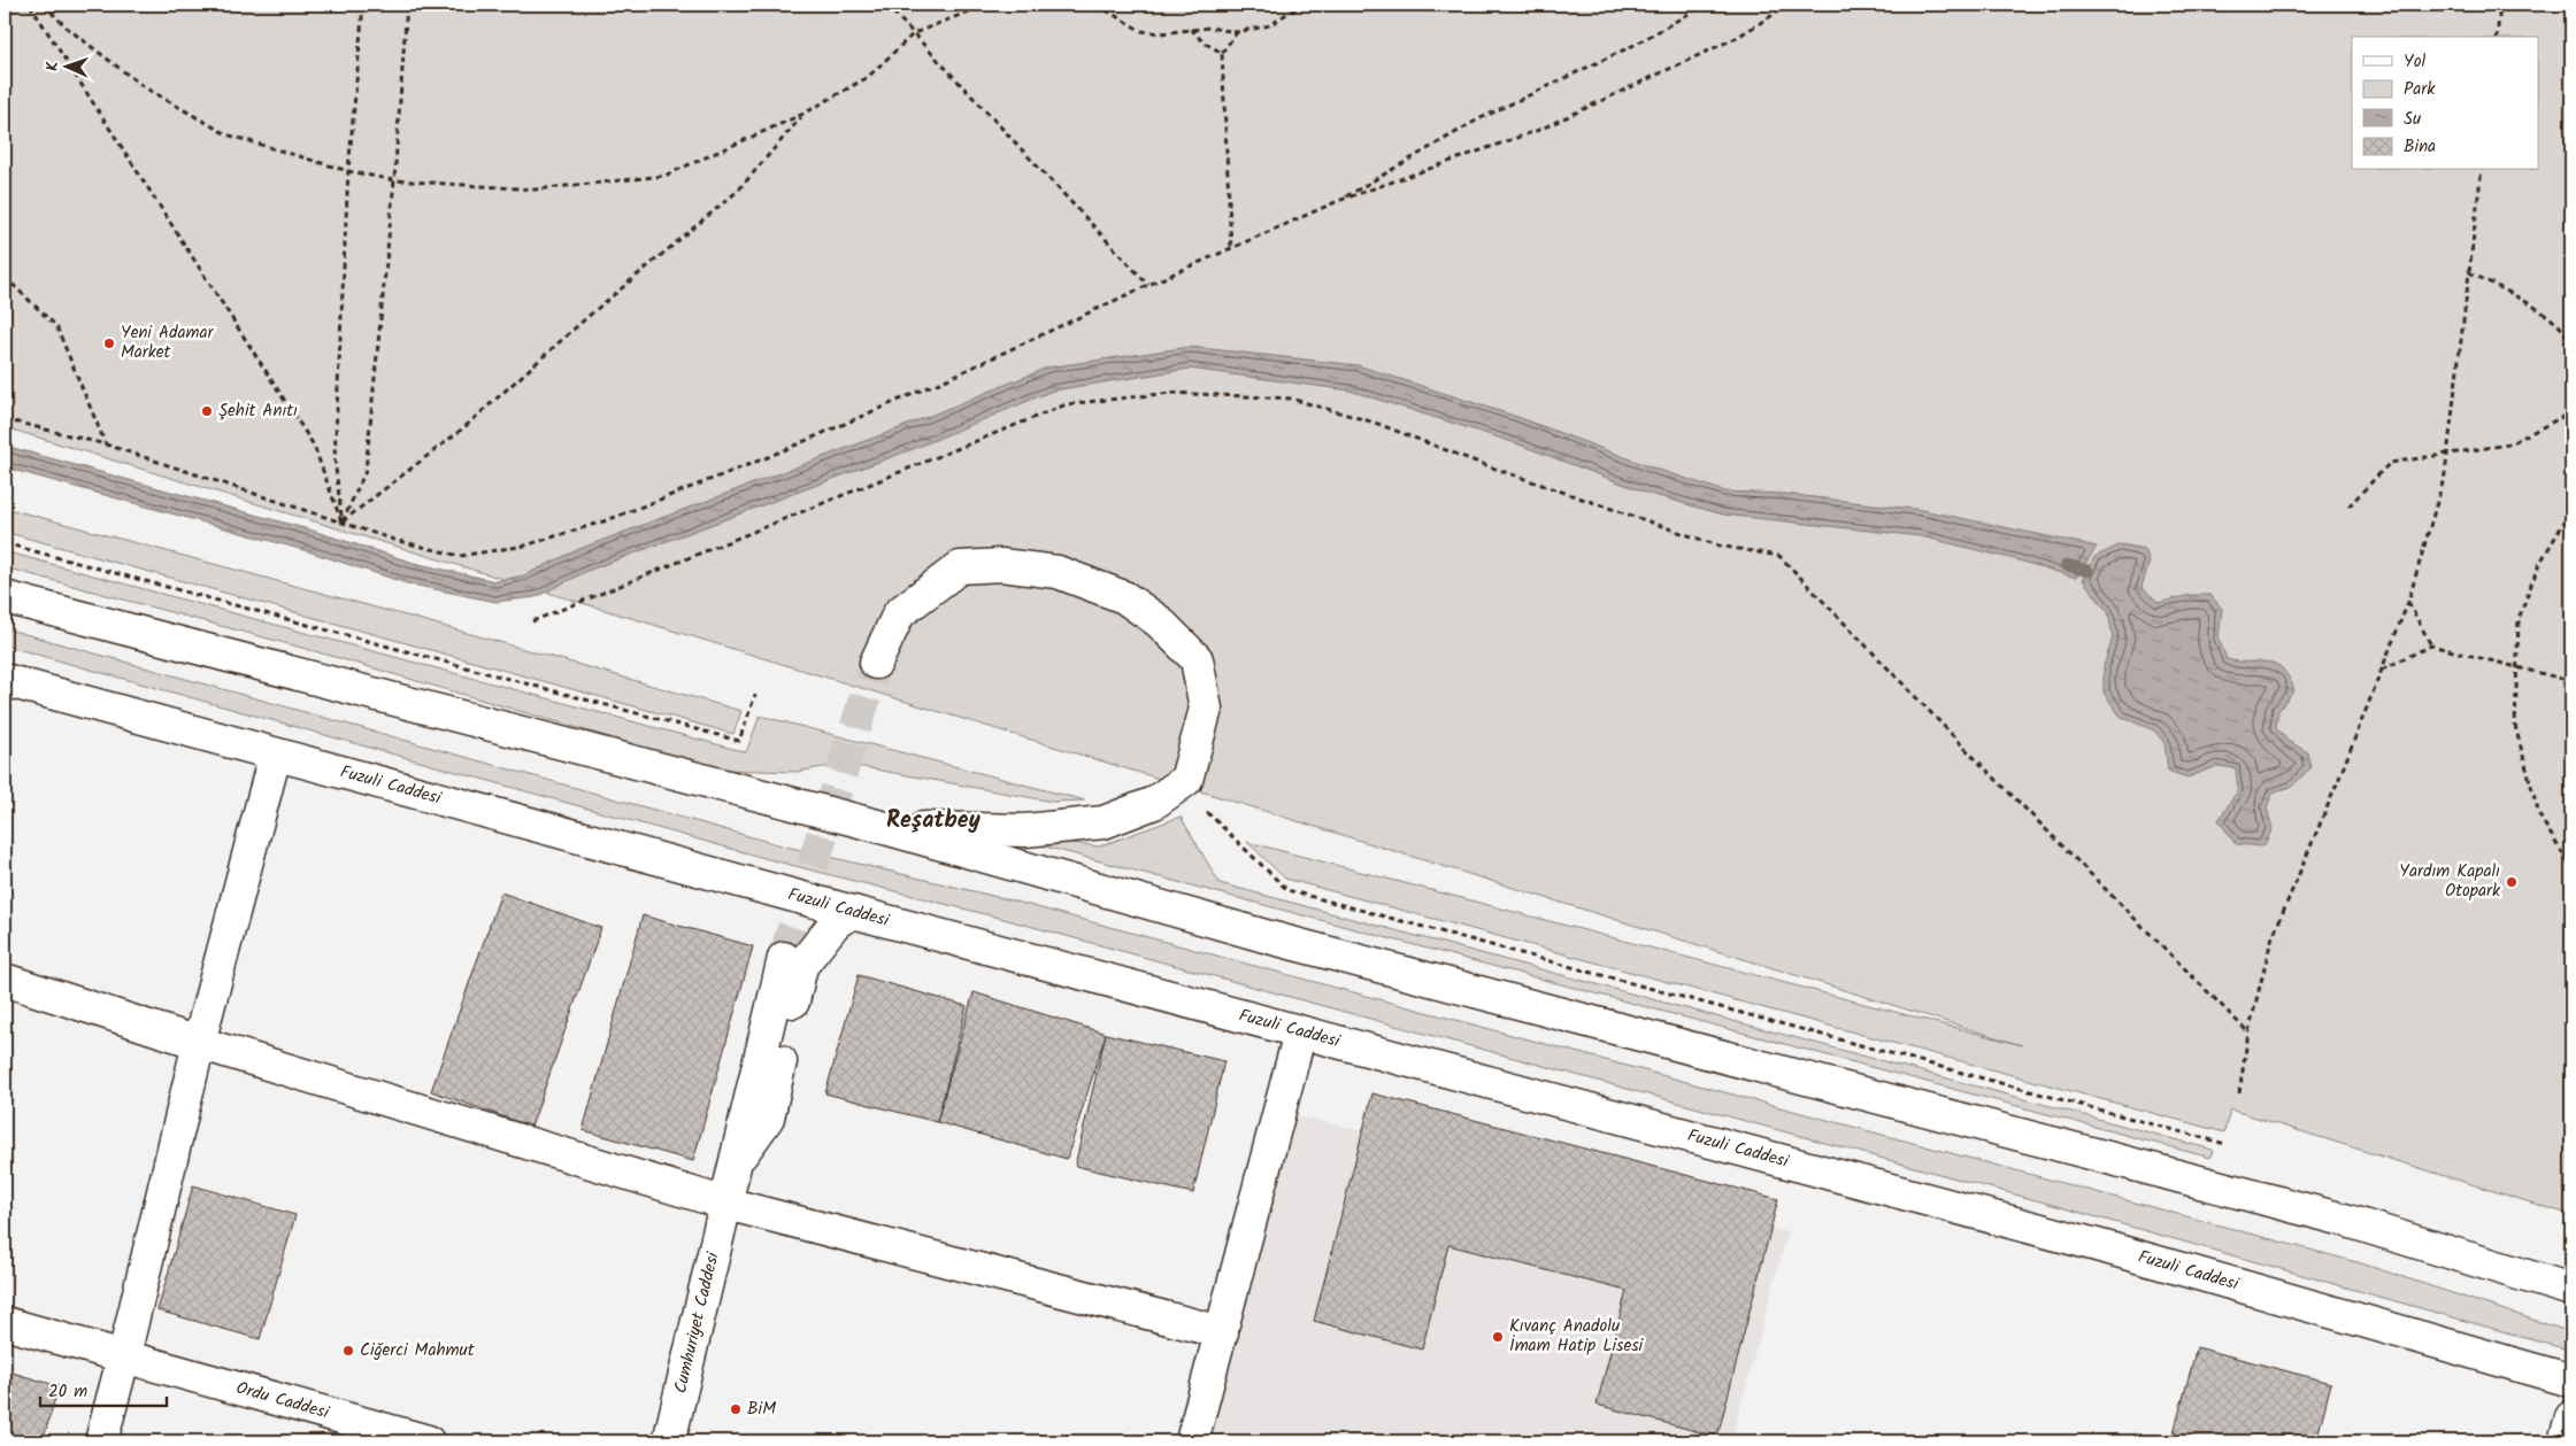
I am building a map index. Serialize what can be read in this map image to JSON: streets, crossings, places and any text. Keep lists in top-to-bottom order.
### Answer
{
  "streets": {
    "main road": ["Fuzuli Caddesi", "Cumhuriyet Caddesi", "Ordu Caddesi"]
  },
  "districts": ["Reşatbey"],
  "places": [
    "Yeni Adamar Market",
    "Şehit Anıtı",
    "Yardım Kapalı Otopark",
    "Kıvanç Anadolu İmam Hatip Lisesi",
    "Ciğerci Mahmut",
    "BiM"
  ],
  "legend": [
    "Yol",
    "Park",
    "Su",
    "Bina"
  ],
  "scale_bar": "20 m",
  "north": "left"
}
